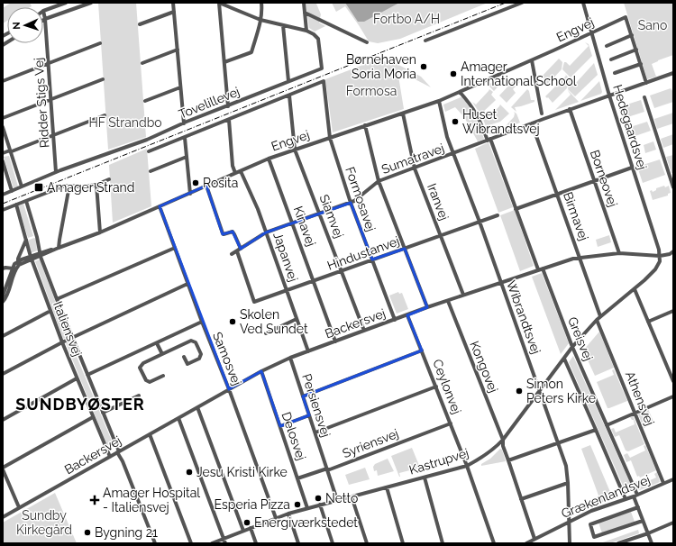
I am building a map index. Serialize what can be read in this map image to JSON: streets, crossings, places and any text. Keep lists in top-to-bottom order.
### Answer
{
  "streets": {
    "street": [
      "Engvej",
      "Ridder Stigs Vej",
      "Tovelillevej",
      "Hedegaardsvej",
      "Sumatravej",
      "Borneovej",
      "Formosavej",
      "Iranvej",
      "Siamvej",
      "Birmavej",
      "Kinavej",
      "Hindustanvej",
      "Japanvej",
      "Wibrandtsvej",
      "Backersvej",
      "Italiensvej",
      "Greisvej",
      "Samosvej",
      "Kongovej",
      "Ceylonvej",
      "Athensvej",
      "Persiensvej",
      "Delosvej",
      "Syriensvej",
      "Kastrupvej",
      "Grækenlandsvej"
    ]
  },
  "crossings": [
    ["Engvej", "Hedegaardsvej"],
    ["Engvej", "Formosavej"],
    ["Engvej", "Iranvej"],
    ["Engvej", "Siamvej"],
    ["Engvej", "Kinavej"],
    ["Engvej", "Japanvej"],
    ["Engvej", "Wibrandtsvej"],
    ["Engvej", "Italiensvej"],
    ["Engvej", "Greisvej"],
    ["Engvej", "Samosvej"],
    ["Ridder Stigs Vej", "Tovelillevej"],
    ["Hedegaardsvej", "Sumatravej"],
    ["Hedegaardsvej", "Backersvej"],
    ["Hedegaardsvej", "Kastrupvej"],
    ["Sumatravej", "Borneovej"],
    ["Sumatravej", "Formosavej"],
    ["Sumatravej", "Iranvej"],
    ["Sumatravej", "Siamvej"],
    ["Sumatravej", "Birmavej"],
    ["Sumatravej", "Kinavej"],
    ["Sumatravej", "Hindustanvej"],
    ["Sumatravej", "Japanvej"],
    ["Sumatravej", "Wibrandtsvej"],
    ["Sumatravej", "Greisvej"],
    ["Borneovej", "Backersvej"],
    ["Formosavej", "Siamvej"],
    ["Formosavej", "Hindustanvej"],
    ["Formosavej", "Backersvej"],
    ["Iranvej", "Hindustanvej"],
    ["Iranvej", "Backersvej"],
    ["Siamvej", "Hindustanvej"],
    ["Siamvej", "Backersvej"],
    ["Birmavej", "Backersvej"],
    ["Birmavej", "Kastrupvej"],
    ["Kinavej", "Hindustanvej"],
    ["Kinavej", "Backersvej"],
    ["Hindustanvej", "Japanvej"],
    ["Hindustanvej", "Wibrandtsvej"],
    ["Japanvej", "Backersvej"],
    ["Wibrandtsvej", "Backersvej"],
    ["Wibrandtsvej", "Kastrupvej"],
    ["Wibrandtsvej", "Grækenlandsvej"],
    ["Backersvej", "Italiensvej"],
    ["Backersvej", "Greisvej"],
    ["Backersvej", "Samosvej"],
    ["Backersvej", "Kongovej"],
    ["Backersvej", "Ceylonvej"],
    ["Backersvej", "Persiensvej"],
    ["Backersvej", "Delosvej"],
    ["Backersvej", "Kastrupvej"],
    ["Greisvej", "Kastrupvej"],
    ["Greisvej", "Grækenlandsvej"],
    ["Samosvej", "Kastrupvej"],
    ["Kongovej", "Kastrupvej"],
    ["Kongovej", "Grækenlandsvej"],
    ["Ceylonvej", "Syriensvej"],
    ["Ceylonvej", "Kastrupvej"],
    ["Athensvej", "Kastrupvej"],
    ["Athensvej", "Grækenlandsvej"],
    ["Persiensvej", "Syriensvej"],
    ["Persiensvej", "Kastrupvej"],
    ["Delosvej", "Syriensvej"],
    ["Delosvej", "Kastrupvej"]
  ],
  "districts": ["SUNDBYØSTER"],
  "parks": [
    "Fortbo A/H",
    "Sano",
    "Formosa",
    "HF Strandbo",
    "Sundby Kirkegård"
  ],
  "places": {
    "other": [
      "Børnehaven Soria Moria",
      "Amager International School",
      "Huset Wibrandtsvej",
      "Rosita",
      "Skolen Ved Sundet",
      "Simon Peters Kirke",
      "Jesu Kristi Kirke",
      "Netto",
      "Esperia Pizza",
      "Energiværkstedet",
      "Bygning 21"
    ],
    "transit": ["Amager Strand"],
    "health": ["Amager Hospital - Italiensvej"]
  },
  "north": "left"
}
